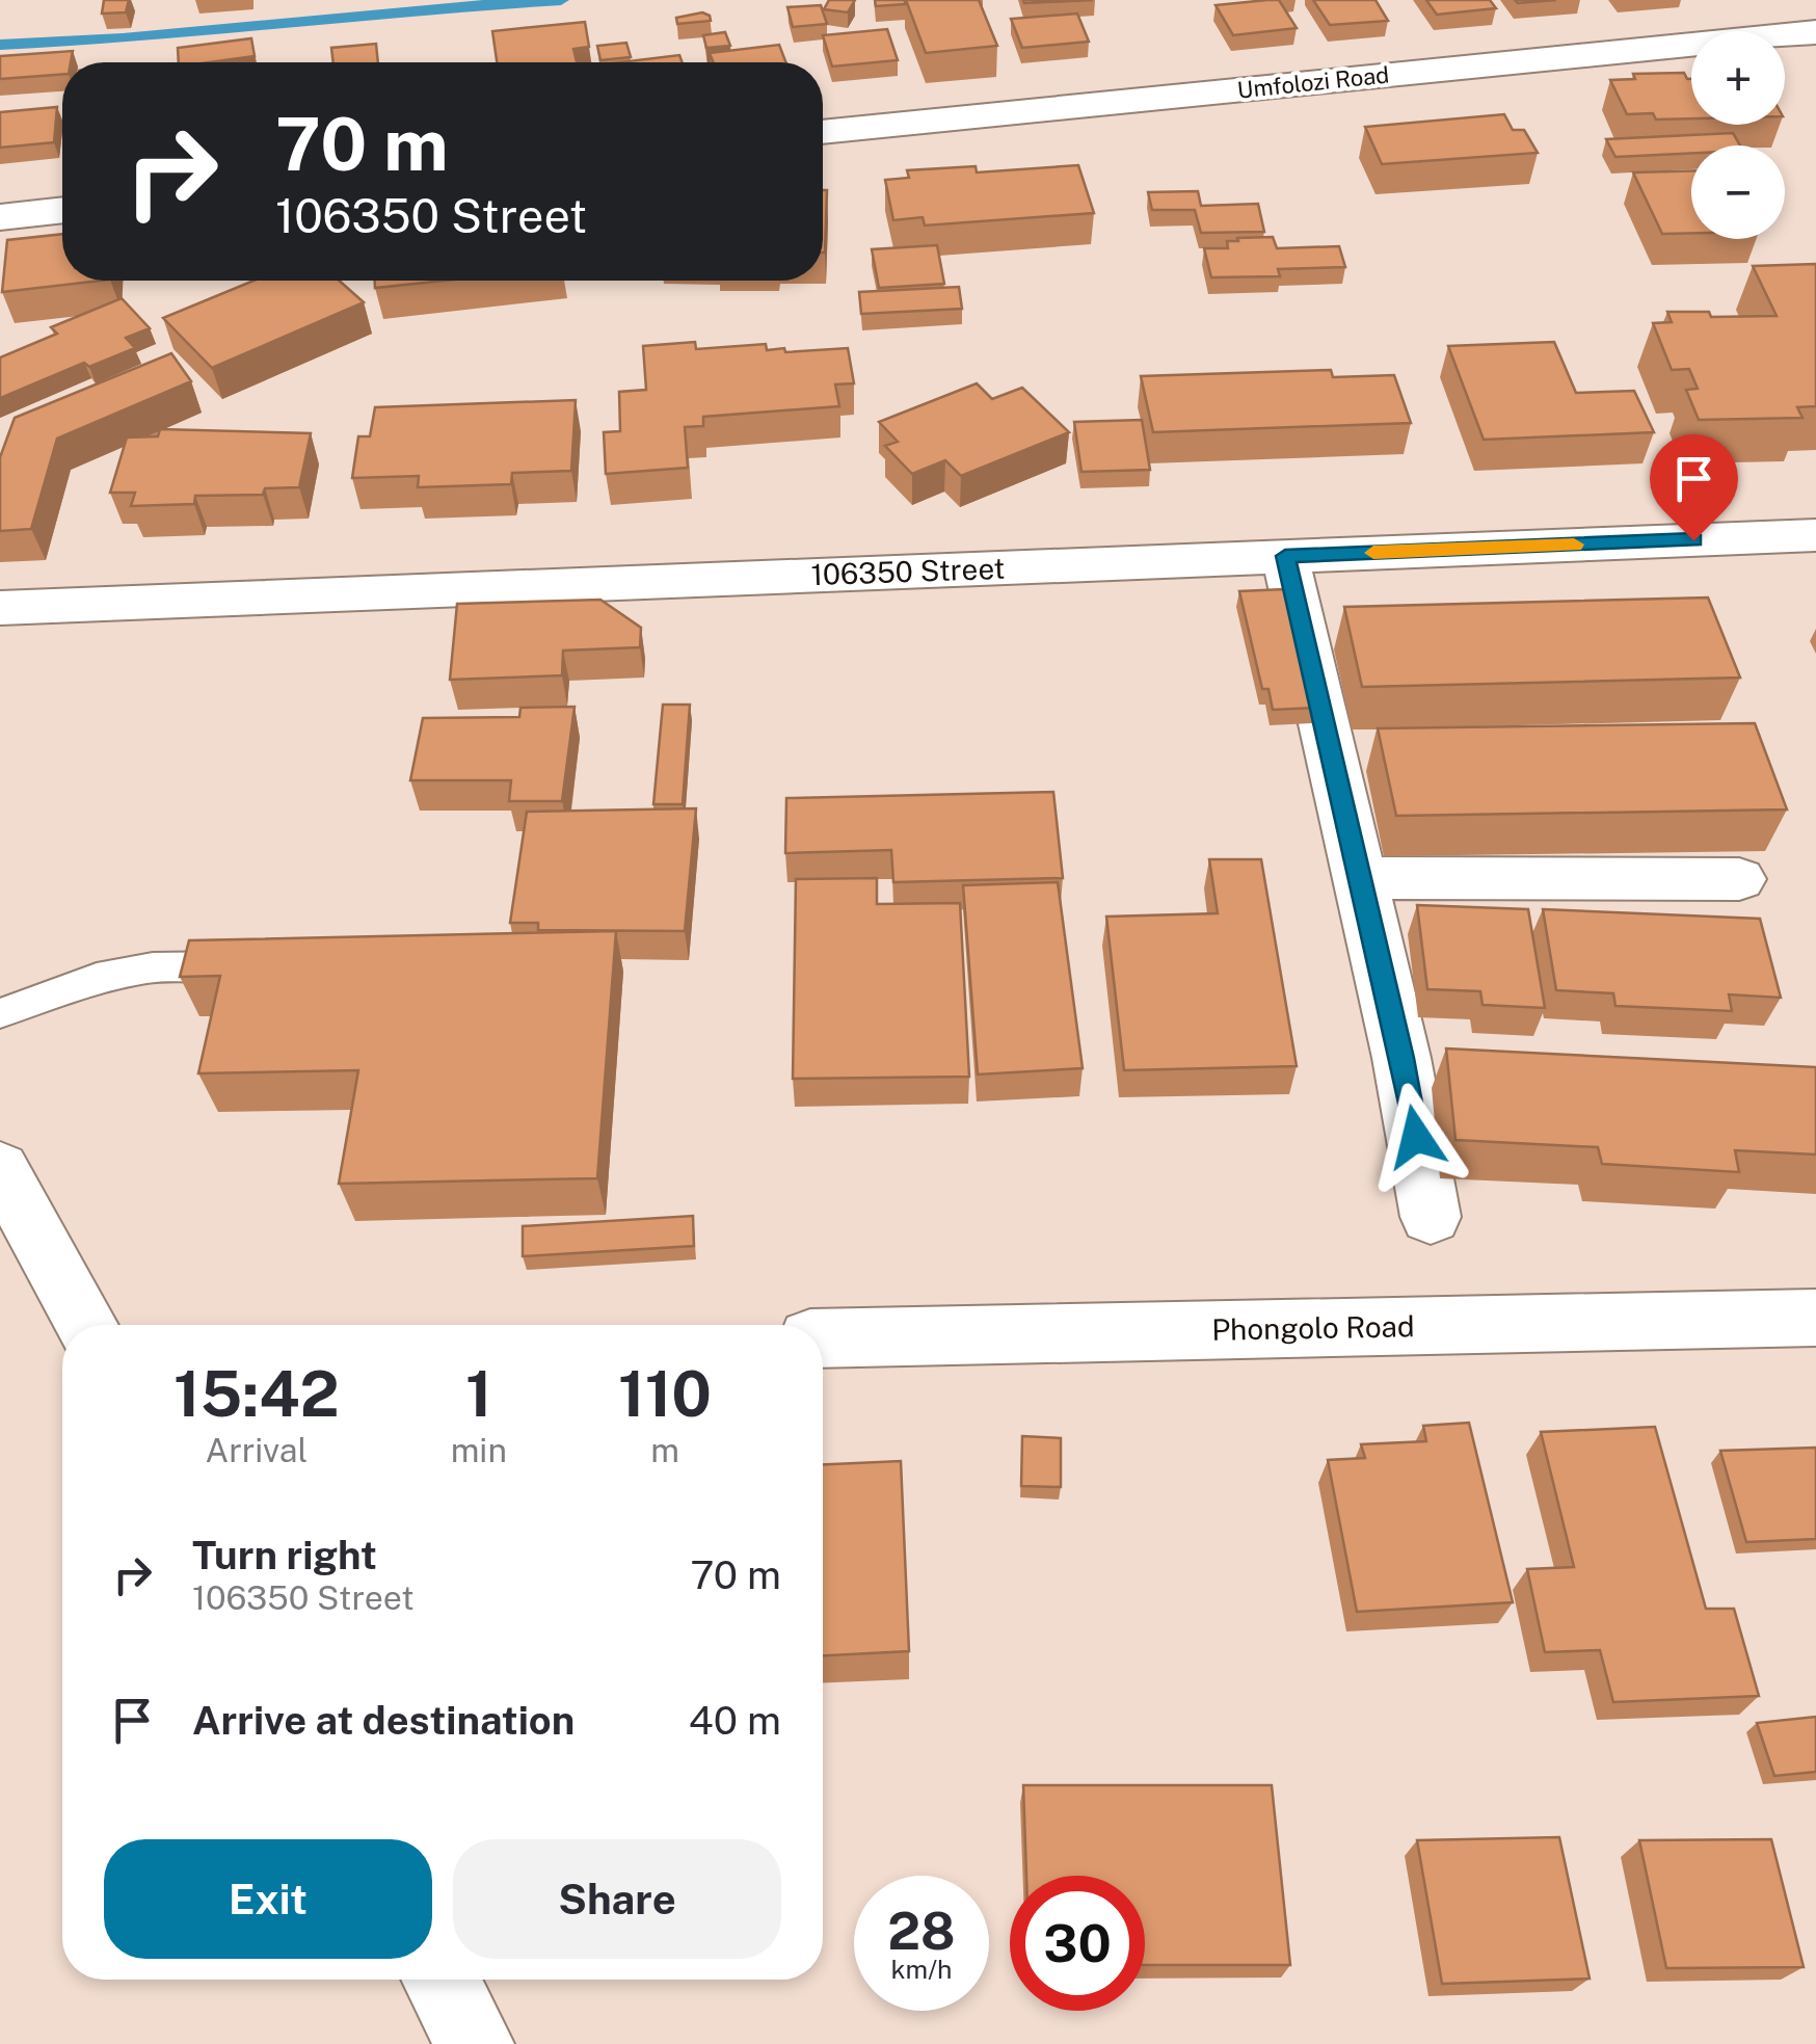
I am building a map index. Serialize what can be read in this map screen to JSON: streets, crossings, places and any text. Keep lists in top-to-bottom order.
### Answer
{
  "streets": {
    "street": ["Umfolozi Road", "106350 Street", "Phongolo Road"]
  },
  "page": {
    "map_buttons": ["+", "−"],
    "turn": ["70 m", "106350 Street"],
    "eta": [
      "15:42",
      "Arrival",
      "1",
      "min",
      "110",
      "m"
    ],
    "list": [
      {
        "name": "Turn right",
        "note": "106350 Street",
        "value": "70 m"
      },
      {
        "name": "Arrive at destination",
        "value": "40 m"
      }
    ],
    "buttons": ["Exit", "Share"],
    "speed": "28 km/h",
    "limit": "30"
  }
}
